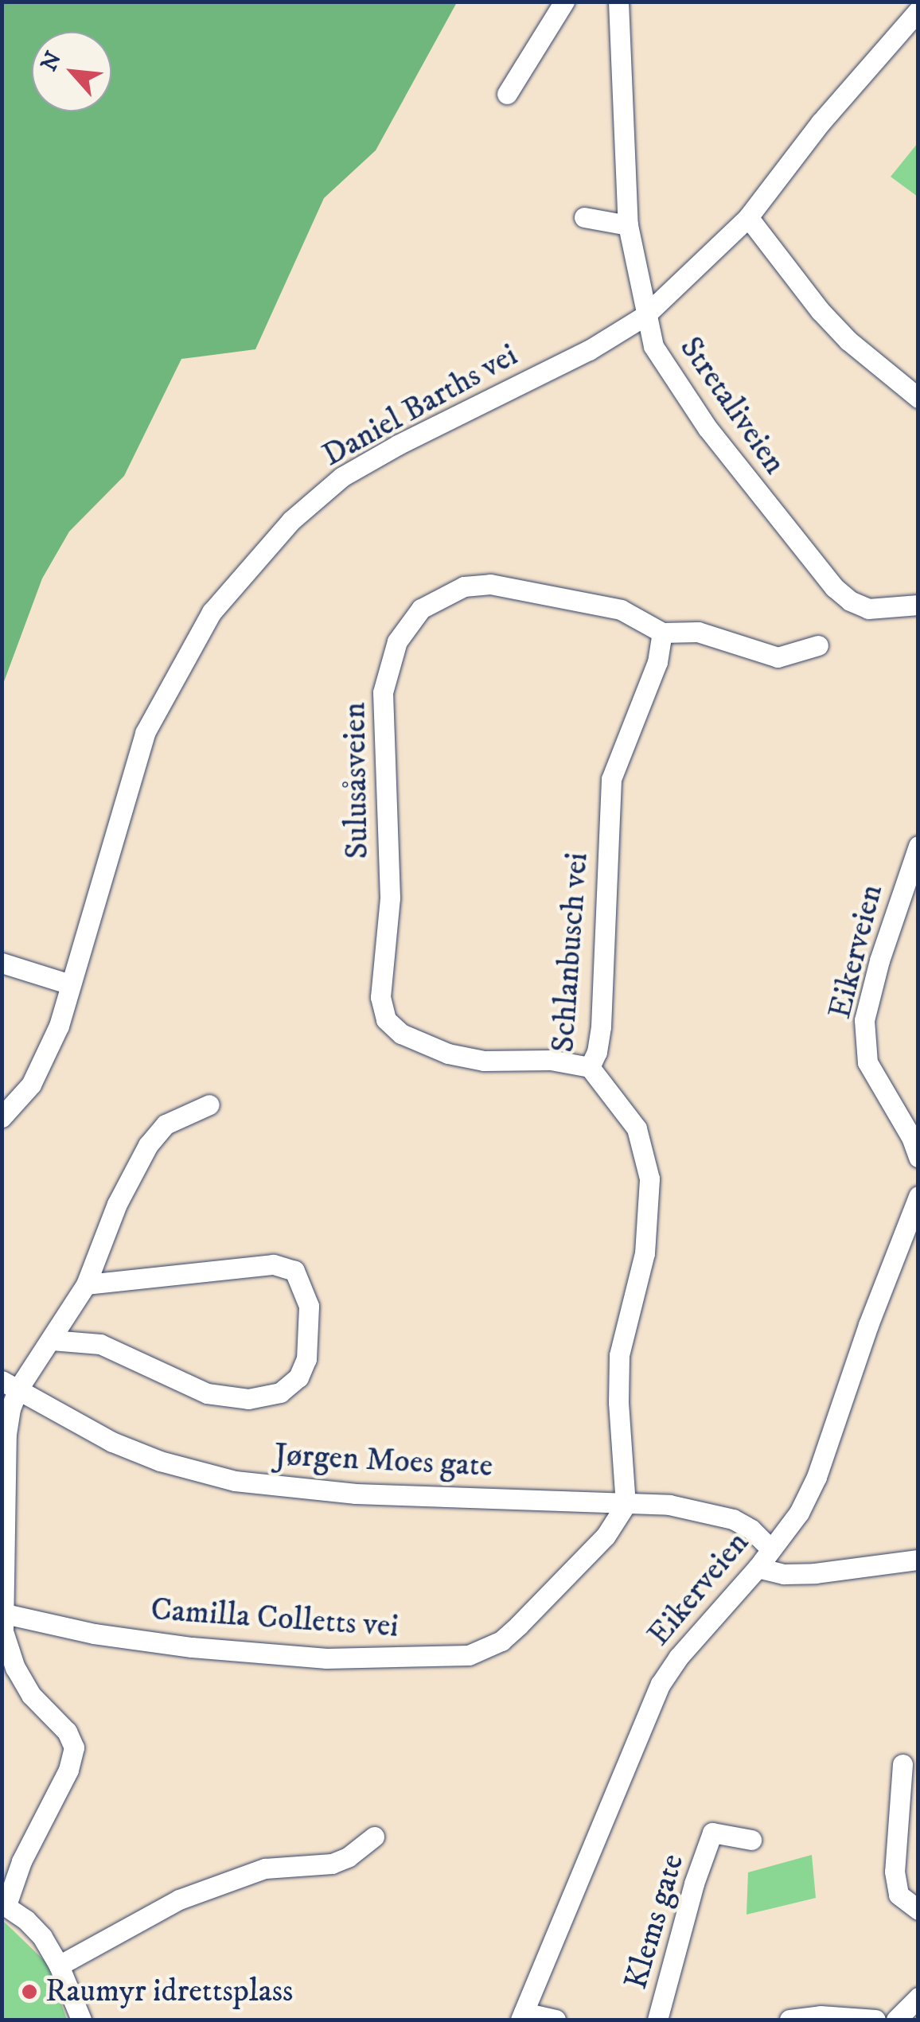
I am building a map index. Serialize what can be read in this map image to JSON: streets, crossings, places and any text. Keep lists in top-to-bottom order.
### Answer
{
  "streets": {
    "street": [
      "Daniel Barths vei",
      "Stretaliveien",
      "Sulusåsveien",
      "Eikerveien",
      "Schlanbusch vei",
      "Jørgen Moes gate",
      "Camilla Colletts vei",
      "Klems gate"
    ]
  },
  "crossings": [
    ["Daniel Barths vei", "Stretaliveien"],
    ["Sulusåsveien", "Schlanbusch vei"],
    ["Eikerveien", "Jørgen Moes gate"],
    ["Schlanbusch vei", "Jørgen Moes gate"],
    ["Schlanbusch vei", "Camilla Colletts vei"],
    ["Jørgen Moes gate", "Camilla Colletts vei"]
  ],
  "places": ["Raumyr idrettsplass"],
  "north": "top left"
}
